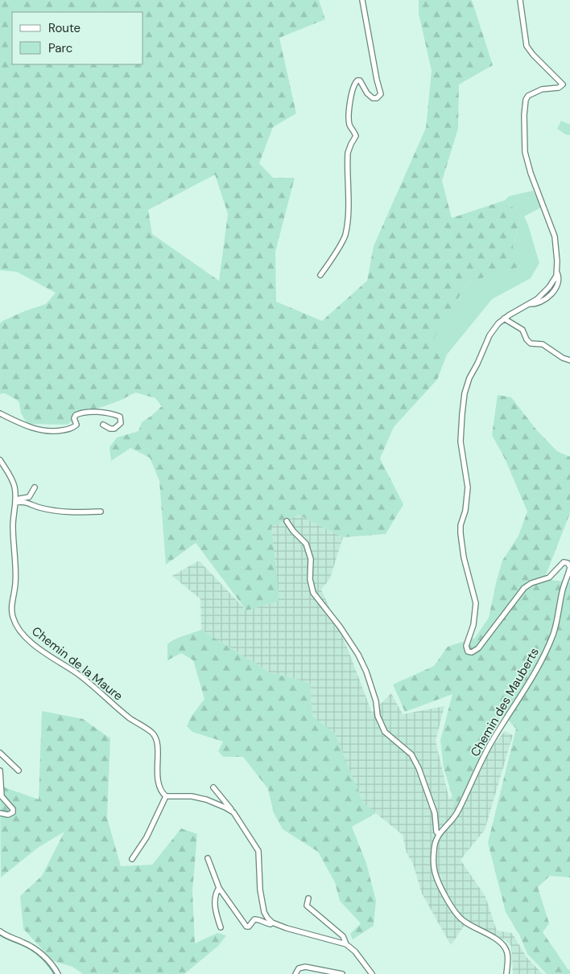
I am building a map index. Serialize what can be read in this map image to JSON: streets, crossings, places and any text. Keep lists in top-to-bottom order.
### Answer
{
  "streets": {
    "street": ["Chemin de la Maure", "Chemin des Mauberts"]
  },
  "legend": ["Route", "Parc"]
}
